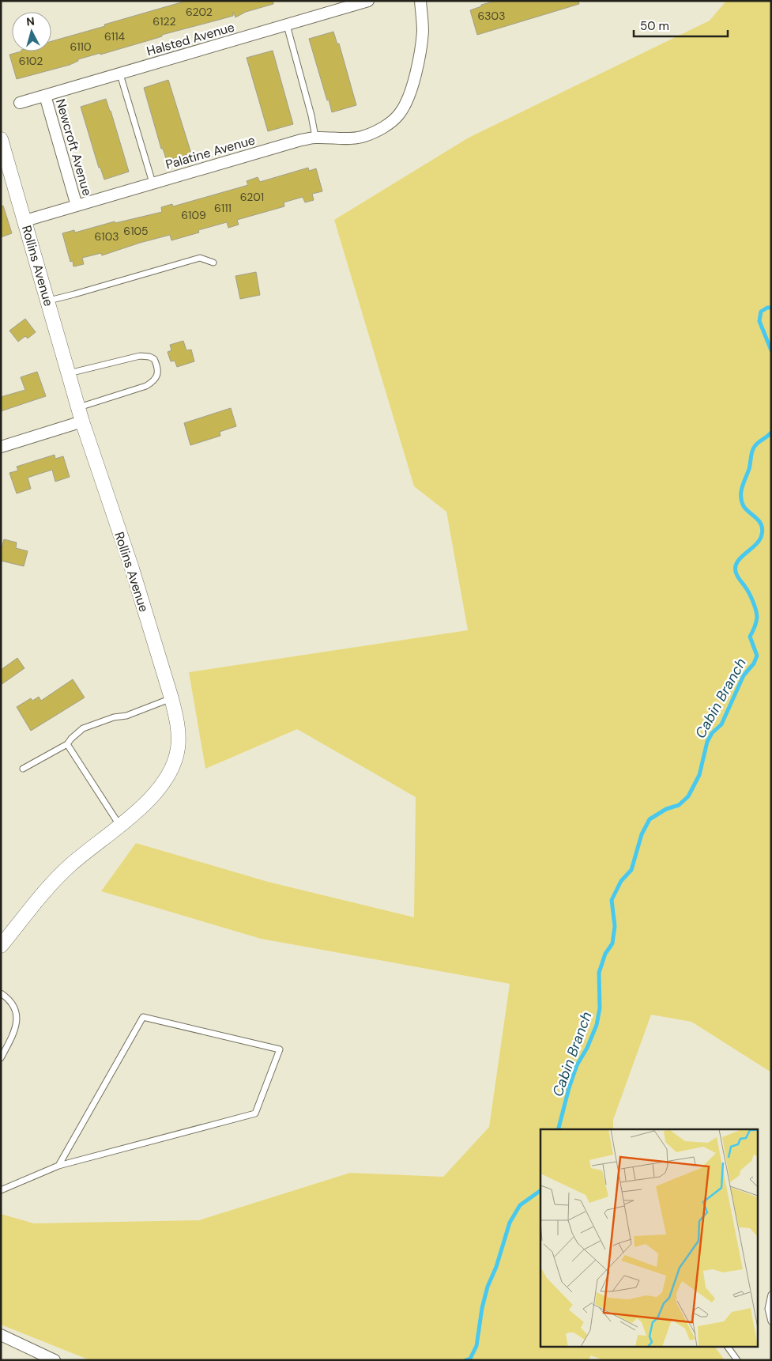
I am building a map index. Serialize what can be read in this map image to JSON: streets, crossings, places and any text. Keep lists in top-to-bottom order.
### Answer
{
  "streets": {
    "street": [
      "Halsted Avenue",
      "Newcroft Avenue",
      "Palatine Avenue",
      "Rollins Avenue"
    ]
  },
  "crossings": [
    ["Halsted Avenue", "Newcroft Avenue"],
    ["Newcroft Avenue", "Palatine Avenue"],
    ["Palatine Avenue", "Rollins Avenue"]
  ],
  "water": ["Cabin Branch"],
  "house_numbers": [
    "6202",
    "6303",
    "6122",
    "6114",
    "6110",
    "6102",
    "6201",
    "6111",
    "6109",
    "6105",
    "6103"
  ],
  "scale_bar": "50 m",
  "north": "top"
}
